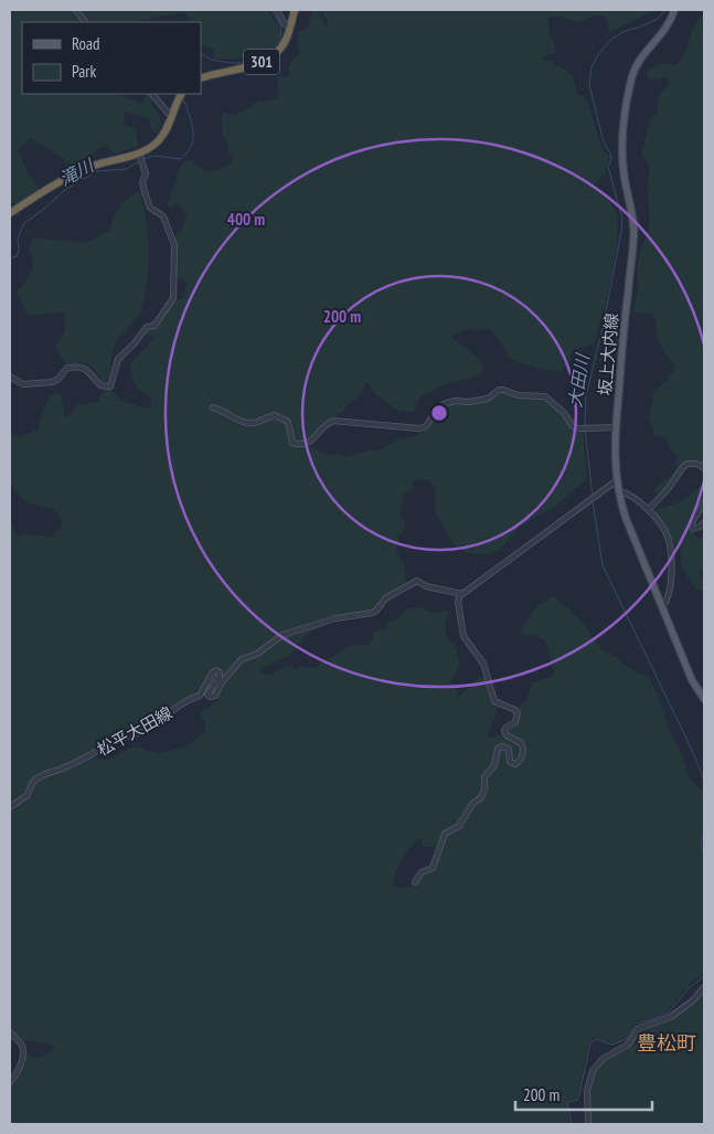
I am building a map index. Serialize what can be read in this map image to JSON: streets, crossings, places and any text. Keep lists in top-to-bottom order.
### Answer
{
  "streets": {
    "highway": ["301"],
    "main road": ["坂上大内線"],
    "street": ["松平大田線"]
  },
  "districts": ["豊松町"],
  "water": ["滝川", "大田川"],
  "legend": ["Road", "Park"],
  "scale_bar": "200 m",
  "rings": ["400 m", "200 m"]
}
